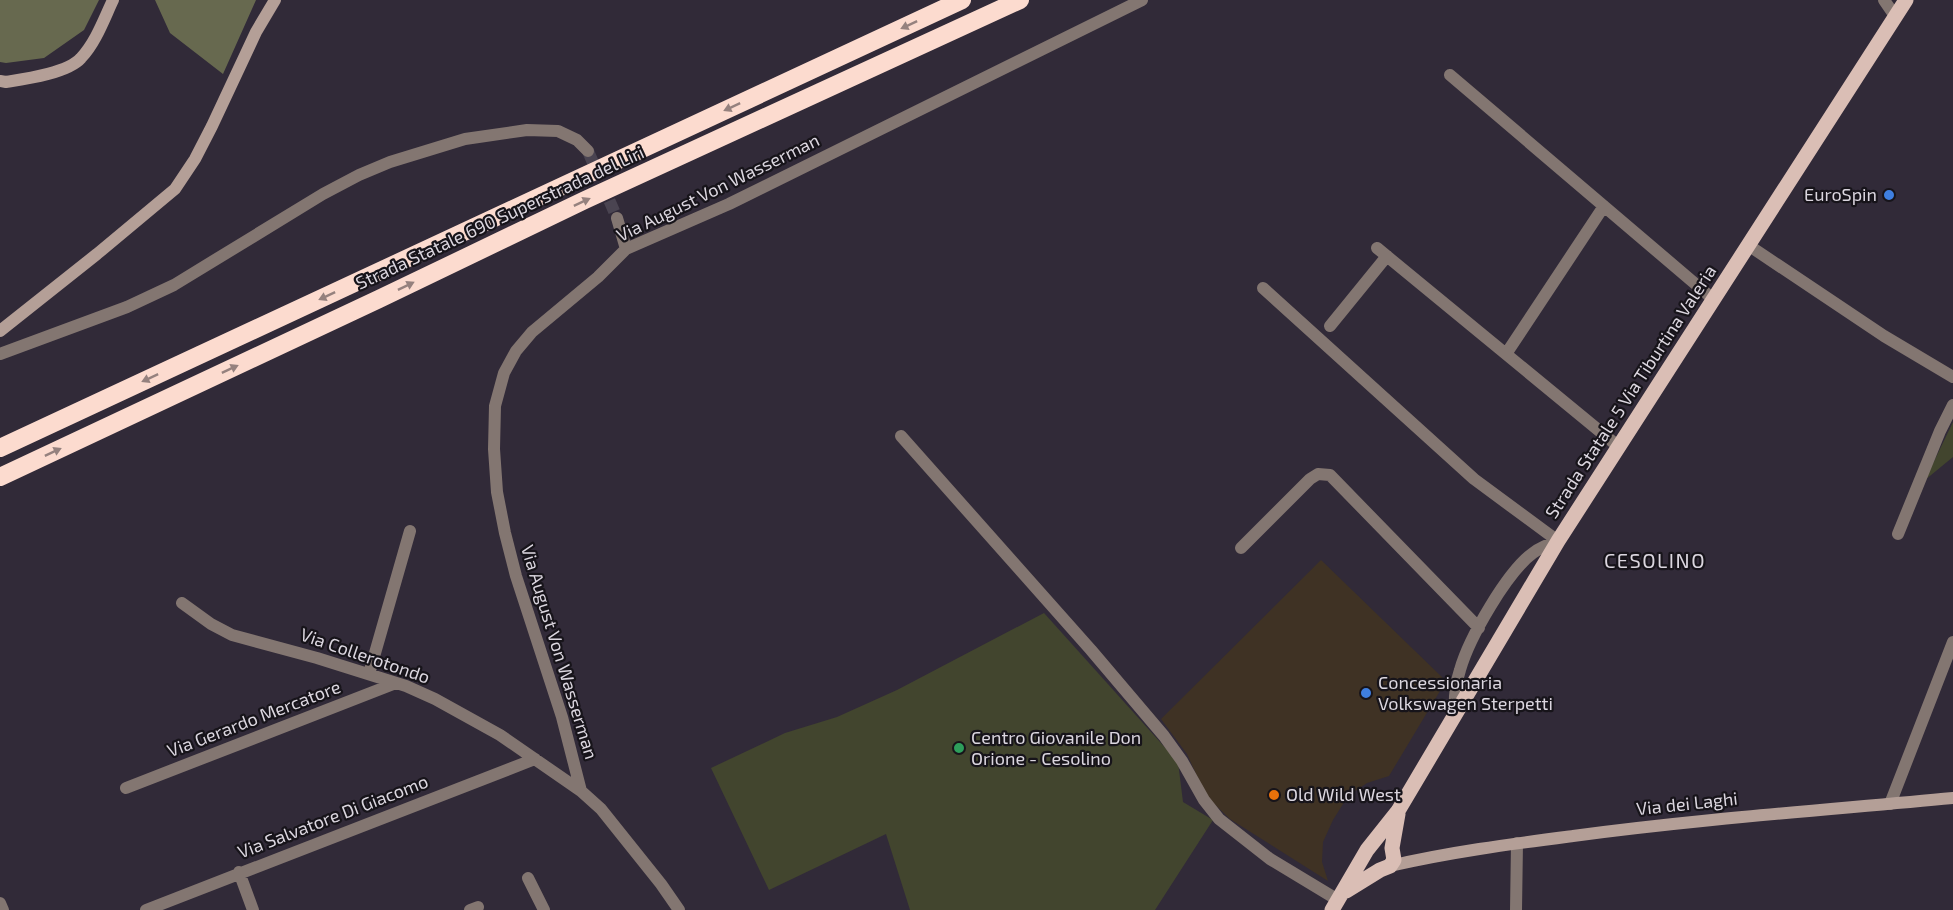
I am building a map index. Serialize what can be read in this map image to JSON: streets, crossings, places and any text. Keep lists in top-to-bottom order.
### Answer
{
  "streets": {
    "highway": ["Strada Statale 690 Superstrada del Liri"],
    "main road": ["Strada Statale 5 Via Tiburtina Valeria", "Via dei Laghi"],
    "street": [
      "Via August Von Wasserman",
      "Via Collerotondo",
      "Via Gerardo Mercatore",
      "Via Salvatore Di Giacomo"
    ]
  },
  "crossings": [
    ["Via August Von Wasserman", "Via Collerotondo"],
    ["Strada Statale 5 Via Tiburtina Valeria", "Via dei Laghi"],
    ["Via Collerotondo", "Via Gerardo Mercatore"],
    ["Via Collerotondo", "Via Salvatore Di Giacomo"]
  ],
  "districts": ["CESOLINO"],
  "places": [
    "EuroSpin",
    "Concessionaria Volkswagen Sterpetti",
    "Centro Giovanile Don Orione - Cesolino",
    "Old Wild West"
  ]
}
